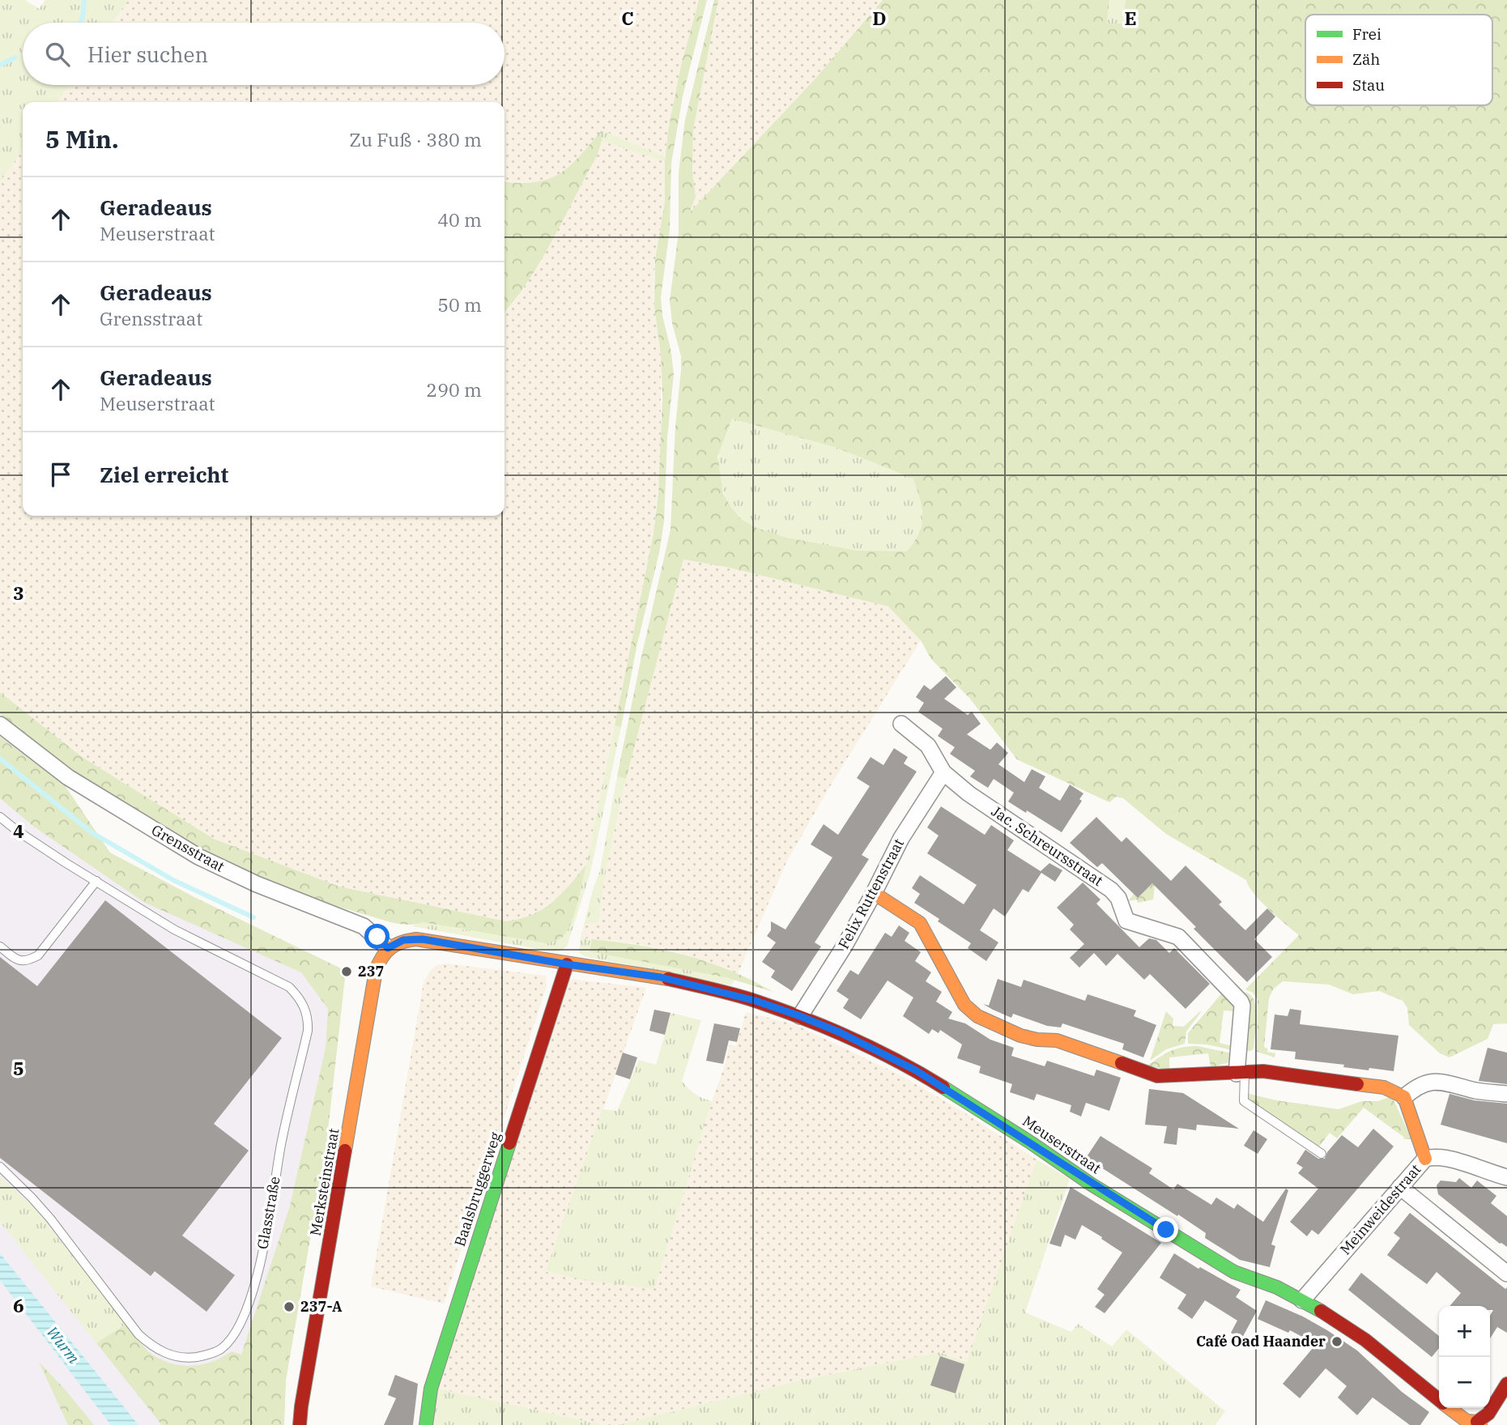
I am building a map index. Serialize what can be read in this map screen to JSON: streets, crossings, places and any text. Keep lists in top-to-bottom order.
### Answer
{
  "streets": {
    "street": [
      "Jac. Schreursstraat",
      "Grensstraat",
      "Felix Ruttenstraat",
      "Meuserstraat",
      "Merksteinstraat",
      "Baalsbruggerweg",
      "Meinweidestraat"
    ],
    "lane": ["Glasstraße"]
  },
  "crossings": [
    ["Jac. Schreursstraat", "Felix Ruttenstraat"],
    ["Grensstraat", "Merksteinstraat"],
    ["Felix Ruttenstraat", "Meuserstraat"],
    ["Meuserstraat", "Baalsbruggerweg"],
    ["Meuserstraat", "Meinweidestraat"]
  ],
  "water": ["Wurm"],
  "places": ["237", "237-A", "Café Oad Haander"],
  "legend": ["Frei", "Zäh", "Stau"],
  "page": {
    "search": "Hier suchen",
    "heading": ["5 Min.", "Zu Fuß · 380 m"],
    "list": [
      ["Geradeaus", "Meuserstraat", "40 m"],
      ["Geradeaus", "Grensstraat", "50 m"],
      ["Geradeaus", "Meuserstraat", "290 m"],
      "Ziel erreicht"
    ],
    "map_buttons": ["+", "−"]
  },
  "grid": {
    "columns": ["C", "D", "E"],
    "rows": [
      "3",
      "4",
      "5",
      "6"
    ]
  }
}
